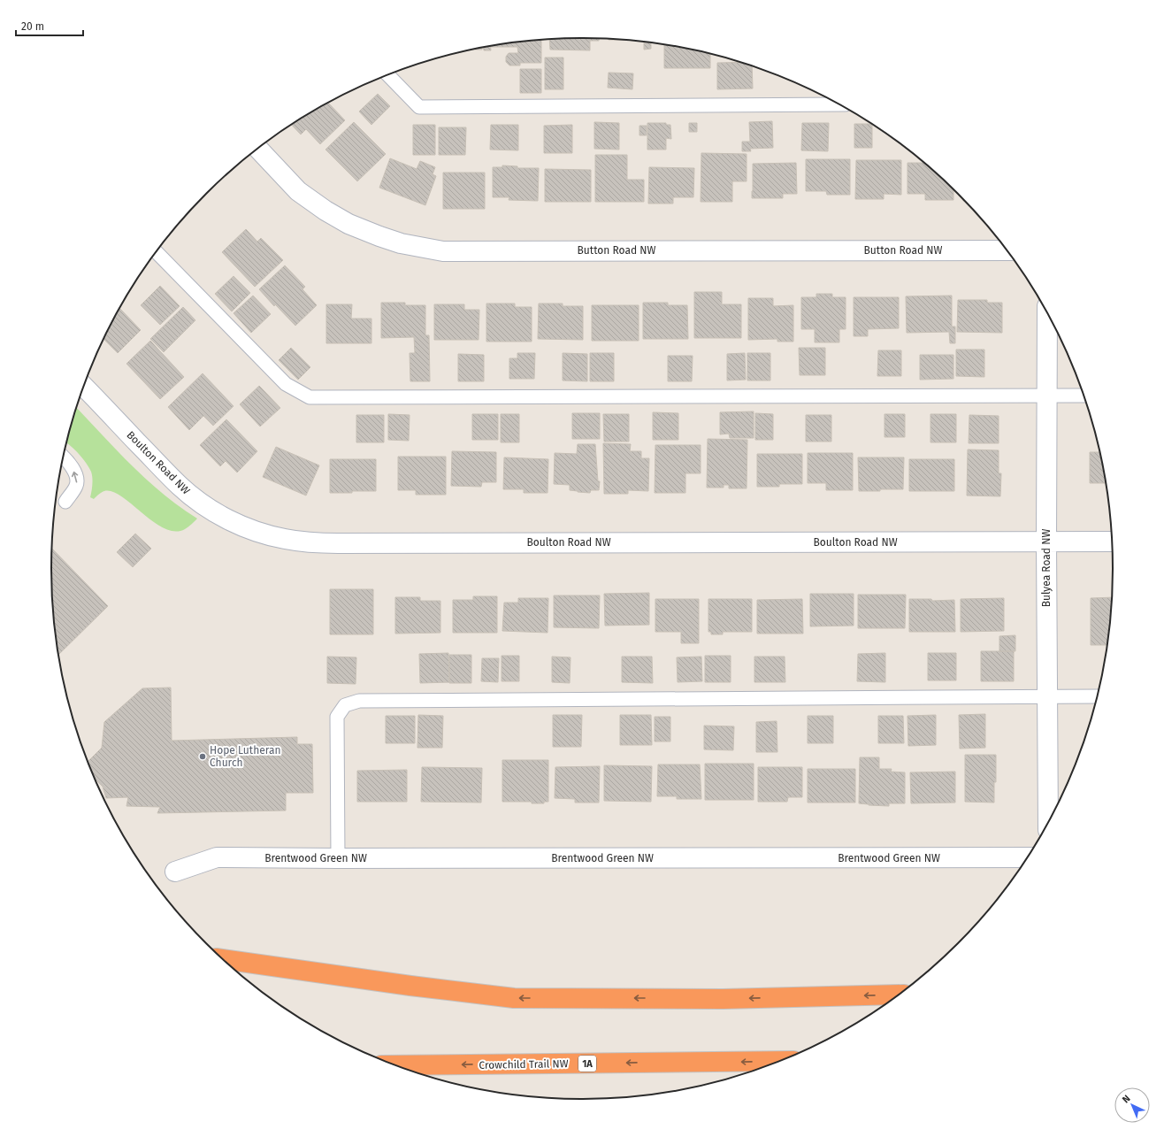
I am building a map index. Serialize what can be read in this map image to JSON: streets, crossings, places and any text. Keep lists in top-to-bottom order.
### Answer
{
  "streets": {
    "highway": ["1A", "Crowchild Trail NW"],
    "street": [
      "Button Road NW",
      "Boulton Road NW",
      "Bulyea Road NW",
      "Brentwood Green NW"
    ]
  },
  "crossings": [
    ["Boulton Road NW", "Bulyea Road NW"]
  ],
  "places": ["Hope Lutheran Church"],
  "scale_bar": "20 m",
  "north": "top left"
}
